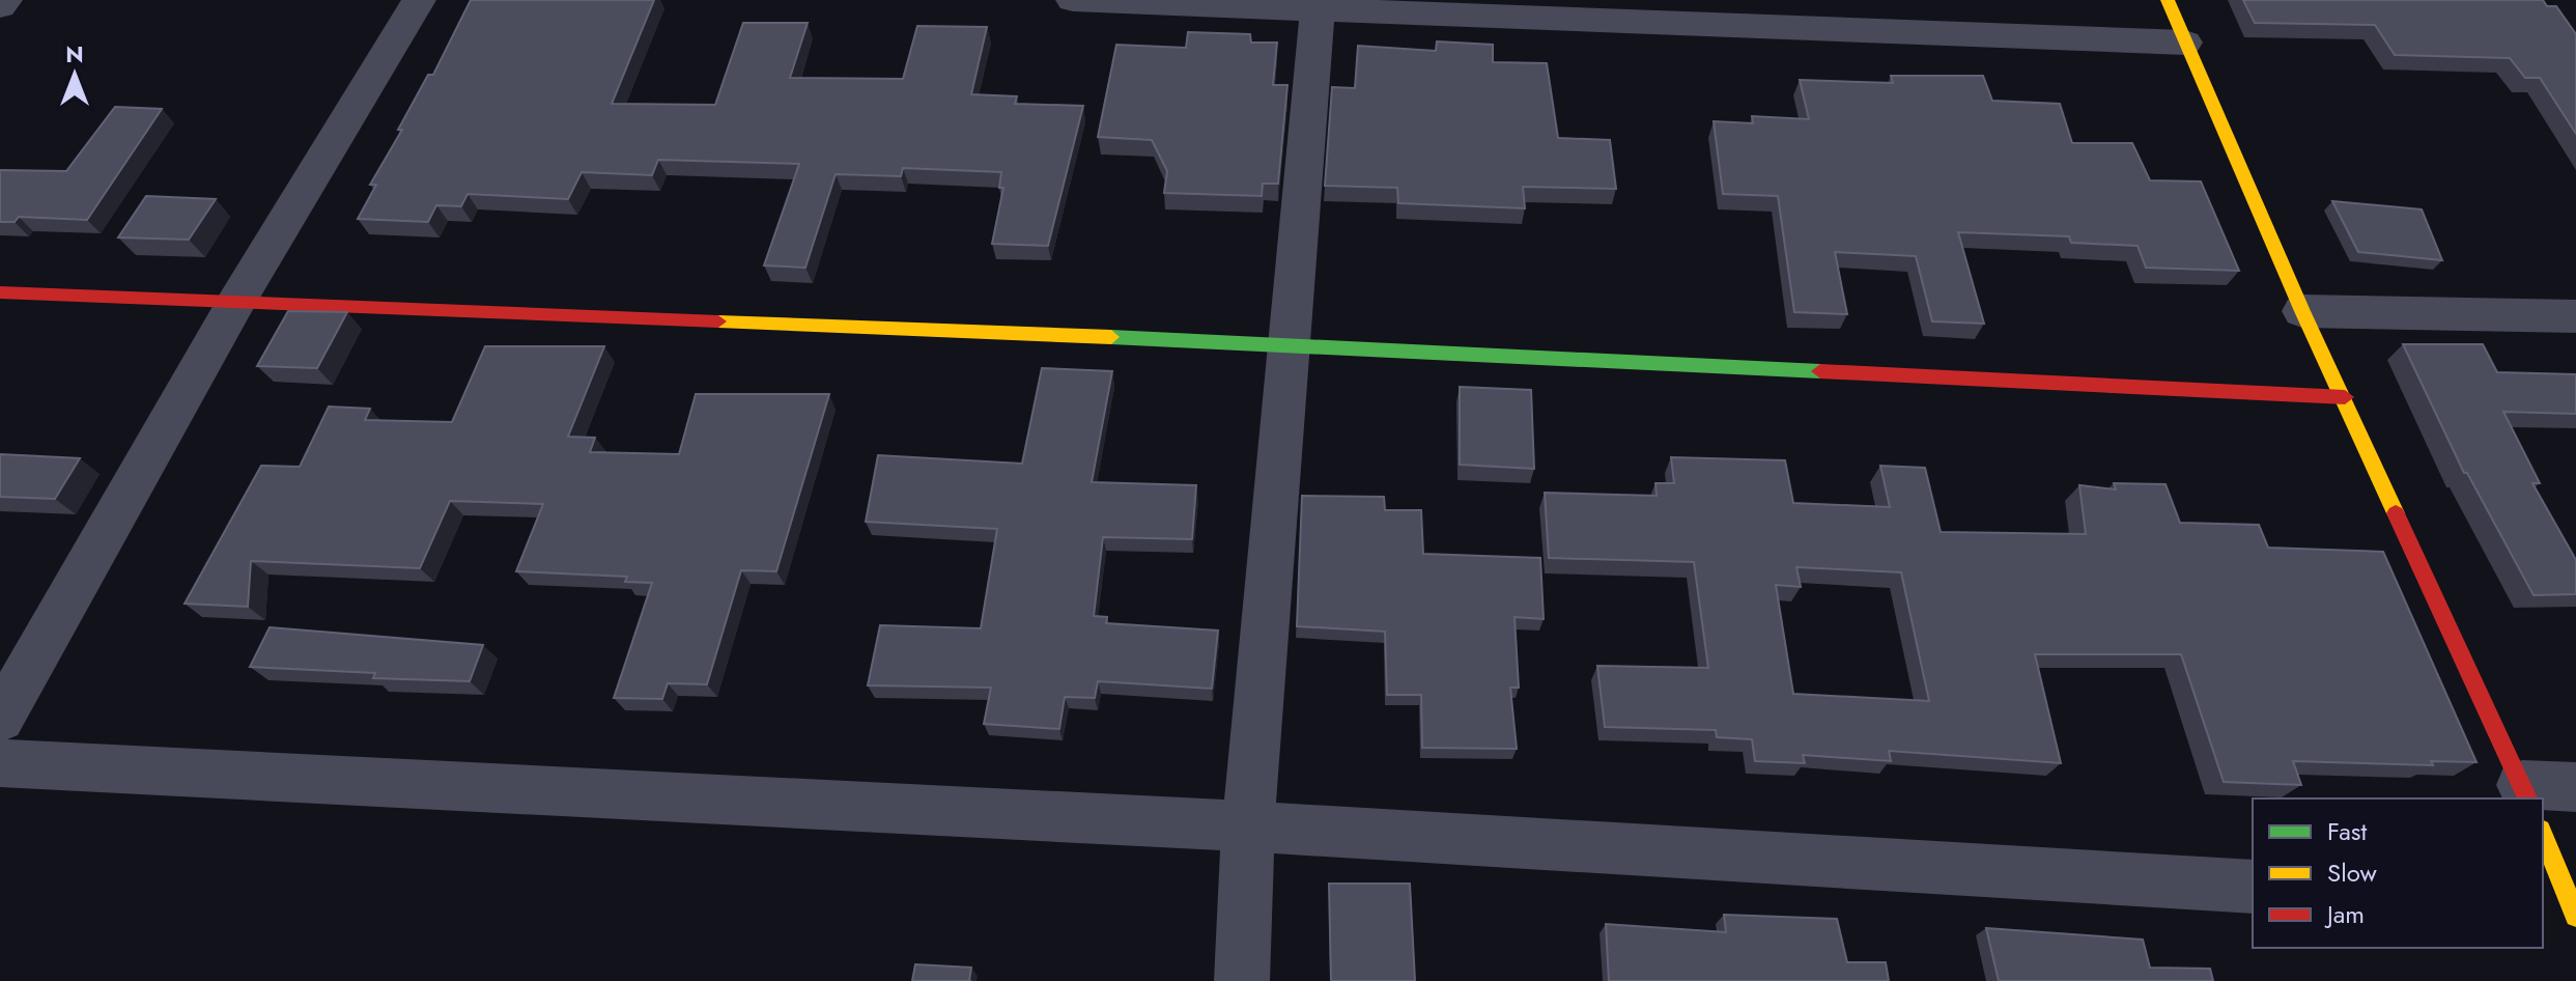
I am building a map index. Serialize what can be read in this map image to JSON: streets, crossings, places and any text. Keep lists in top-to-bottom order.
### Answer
{
  "legend": ["Fast", "Slow", "Jam"],
  "north": "top"
}
